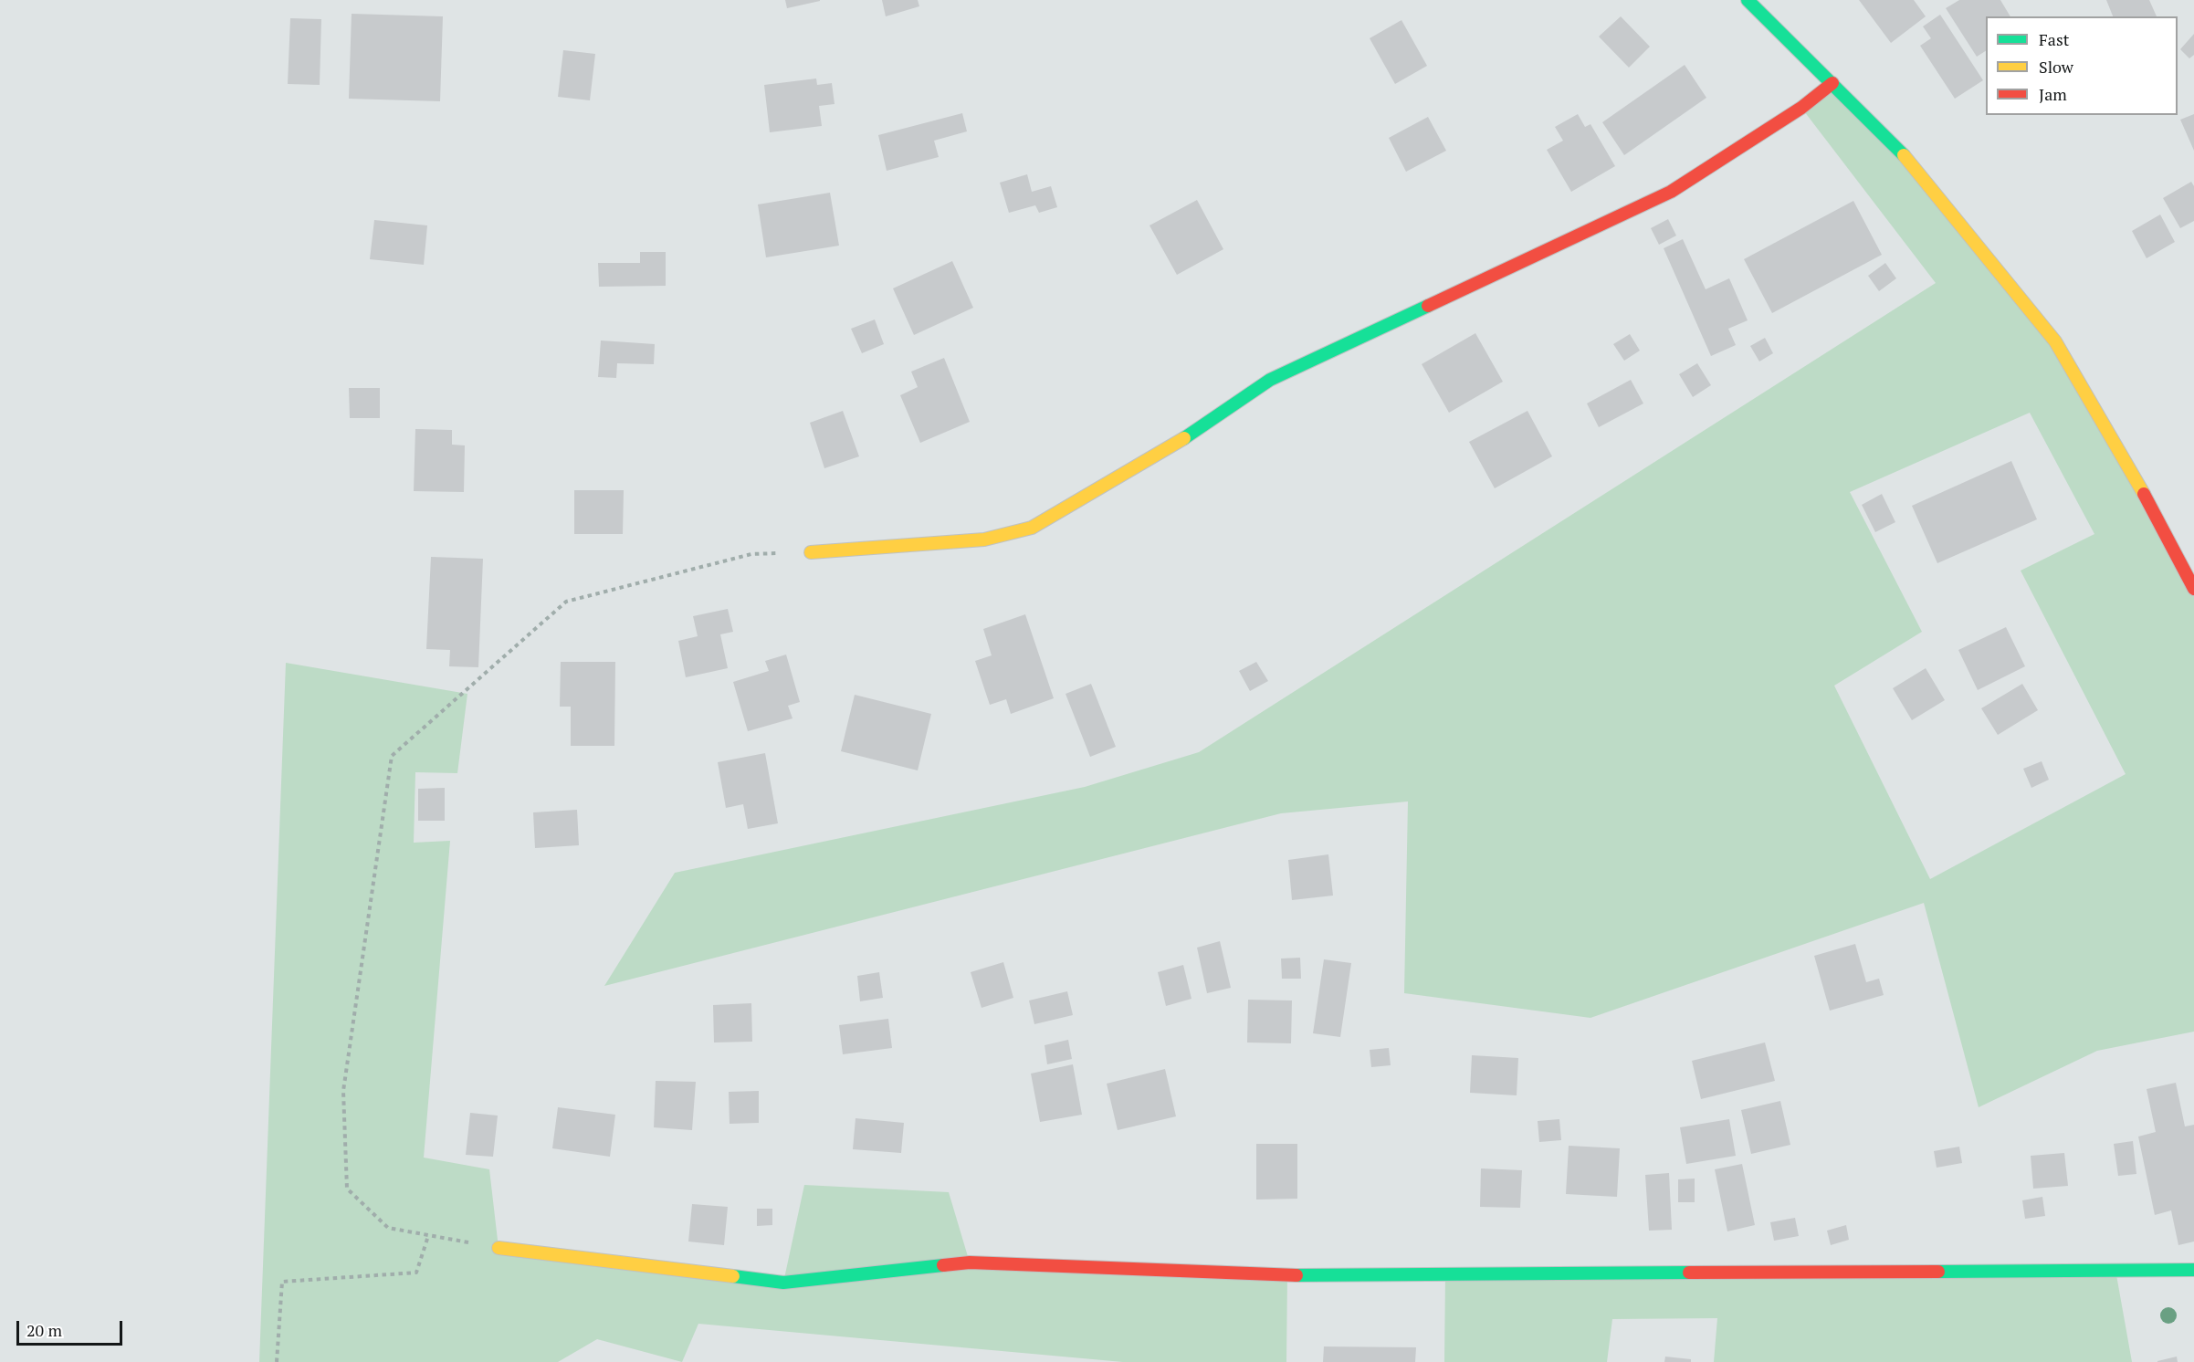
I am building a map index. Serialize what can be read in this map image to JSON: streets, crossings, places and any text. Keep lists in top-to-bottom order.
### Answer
{
  "legend": ["Fast", "Slow", "Jam"],
  "scale_bar": "20 m"
}
